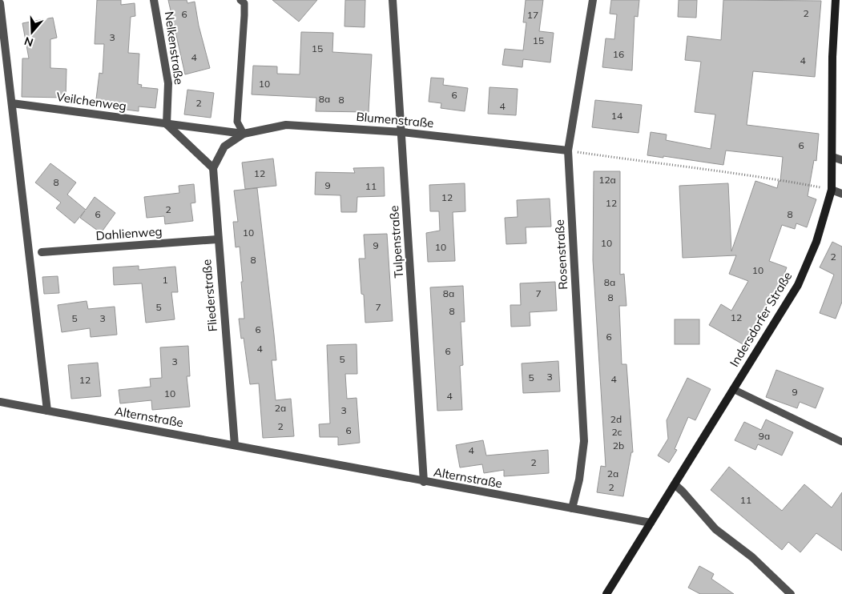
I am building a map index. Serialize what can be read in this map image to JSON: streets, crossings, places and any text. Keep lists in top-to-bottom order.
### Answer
{
  "streets": {
    "street": [
      "Nelkenstraße",
      "Veilchenweg",
      "Blumenstraße",
      "Dahlienweg",
      "Tulpenstraße",
      "Rosenstraße",
      "Fliederstraße",
      "Indersdorfer Straße",
      "Alternstraße"
    ]
  },
  "crossings": [
    ["Nelkenstraße", "Veilchenweg"],
    ["Veilchenweg", "Blumenstraße"],
    ["Blumenstraße", "Tulpenstraße"],
    ["Blumenstraße", "Rosenstraße"],
    ["Blumenstraße", "Fliederstraße"],
    ["Dahlienweg", "Fliederstraße"],
    ["Tulpenstraße", "Alternstraße"],
    ["Rosenstraße", "Alternstraße"],
    ["Fliederstraße", "Alternstraße"],
    ["Indersdorfer Straße", "Alternstraße"]
  ],
  "house_numbers": [
    "2",
    "6",
    "17",
    "3",
    "15",
    "15",
    "16",
    "4",
    "4",
    "10",
    "6",
    "8a",
    "8",
    "2",
    "4",
    "14",
    "6",
    "12",
    "12a",
    "8",
    "9",
    "11",
    "12",
    "12",
    "2",
    "6",
    "8",
    "10",
    "10",
    "9",
    "10",
    "2",
    "8",
    "10",
    "1",
    "8a",
    "8a",
    "7",
    "8",
    "5",
    "7",
    "8",
    "12",
    "5",
    "3",
    "6",
    "6",
    "4",
    "6",
    "5",
    "3",
    "3",
    "5",
    "4",
    "12",
    "9",
    "10",
    "4",
    "2a",
    "3",
    "2d",
    "2",
    "6",
    "2c",
    "9a",
    "2b",
    "4",
    "2",
    "2a",
    "2",
    "11"
  ],
  "north": "bottom"
}
